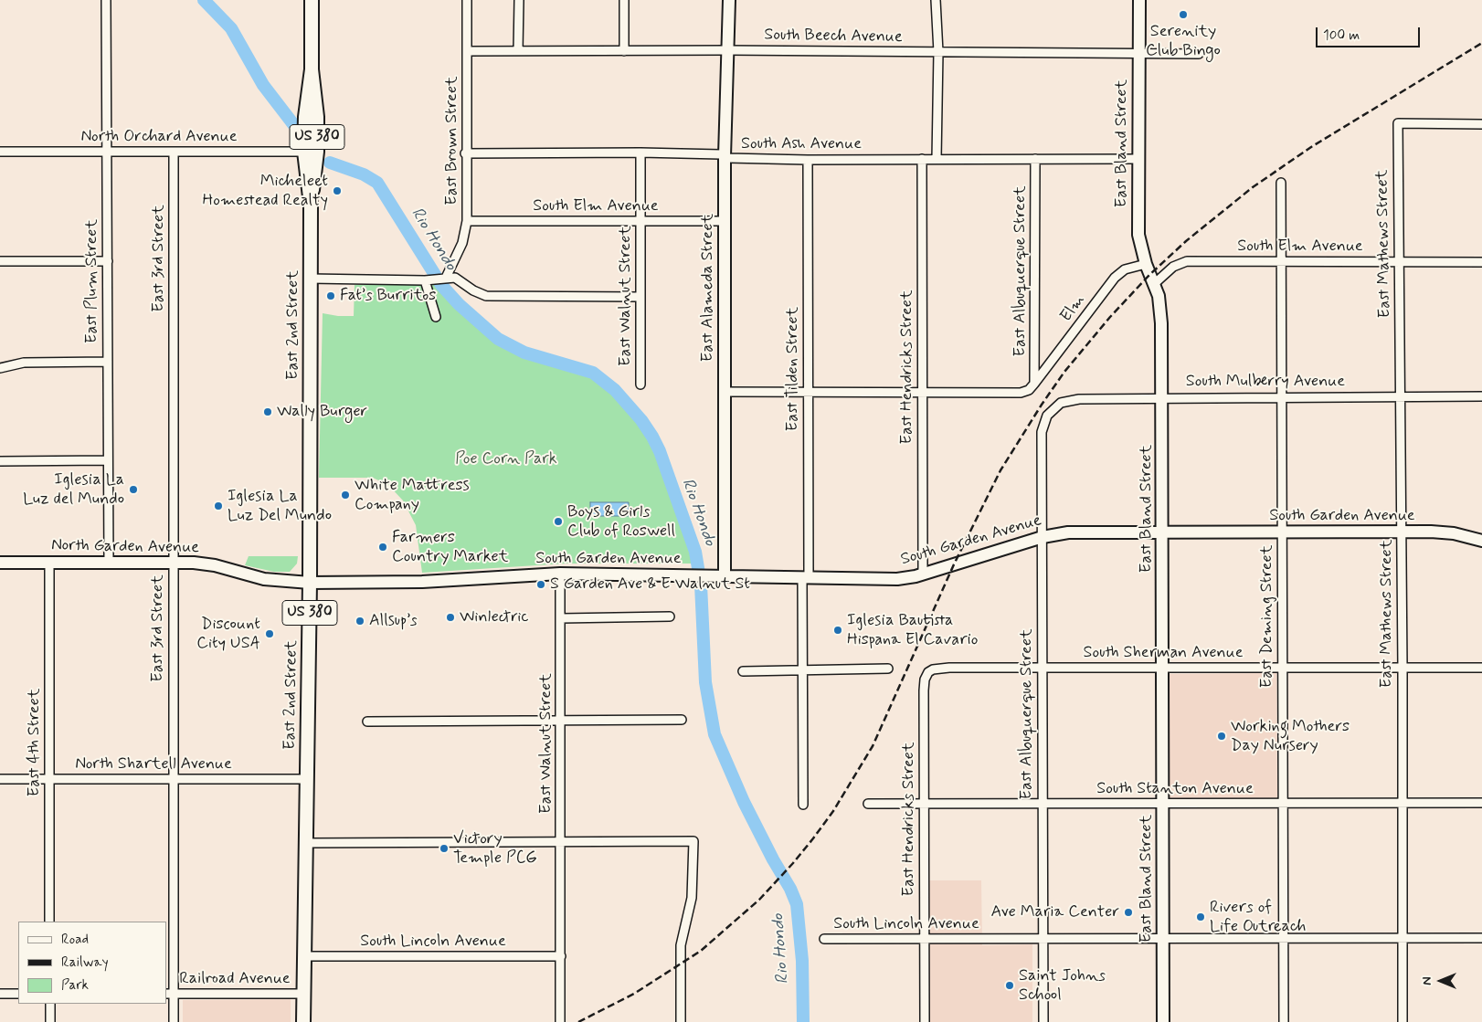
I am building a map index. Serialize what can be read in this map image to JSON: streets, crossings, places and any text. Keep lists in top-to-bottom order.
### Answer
{
  "streets": {
    "main road": ["US 380", "East 2nd Street"],
    "street": [
      "South Beech Avenue",
      "North Orchard Avenue",
      "East Brown Street",
      "East Bland Street",
      "South Ash Avenue",
      "South Elm Avenue",
      "East Mathews Street",
      "East 3rd Street",
      "East Albuquerque Street",
      "East Plum Street",
      "East Alameda Street",
      "East Walnut Street",
      "Elm",
      "East Hendricks Street",
      "East Tilden Street",
      "South Mulberry Avenue",
      "South Garden Avenue",
      "North Garden Avenue",
      "East Deming Street",
      "South Sherman Avenue",
      "East 4th Street",
      "North Shartell Avenue",
      "South Stanton Avenue",
      "South Lincoln Avenue",
      "Railroad Avenue"
    ]
  },
  "crossings": [
    ["South Beech Avenue", "East Brown Street"],
    ["South Beech Avenue", "East Bland Street"],
    ["South Beech Avenue", "East Alameda Street"],
    ["North Orchard Avenue", "East 3rd Street"],
    ["North Orchard Avenue", "East Plum Street"],
    ["North Orchard Avenue", "East 2nd Street"],
    ["East Brown Street", "South Ash Avenue"],
    ["East Brown Street", "South Elm Avenue"],
    ["East Bland Street", "South Ash Avenue"],
    ["East Bland Street", "South Elm Avenue"],
    ["East Bland Street", "Elm"],
    ["East Bland Street", "South Mulberry Avenue"],
    ["East Bland Street", "South Garden Avenue"],
    ["East Bland Street", "South Sherman Avenue"],
    ["East Bland Street", "South Stanton Avenue"],
    ["East Bland Street", "South Lincoln Avenue"],
    ["South Ash Avenue", "East Albuquerque Street"],
    ["South Ash Avenue", "East Alameda Street"],
    ["South Ash Avenue", "East Walnut Street"],
    ["South Ash Avenue", "East Hendricks Street"],
    ["South Ash Avenue", "East Tilden Street"],
    ["South Elm Avenue", "East Mathews Street"],
    ["South Elm Avenue", "East Alameda Street"],
    ["South Elm Avenue", "East Walnut Street"],
    ["South Elm Avenue", "East Deming Street"],
    ["East Mathews Street", "South Mulberry Avenue"],
    ["East Mathews Street", "South Garden Avenue"],
    ["East Mathews Street", "South Sherman Avenue"],
    ["East Mathews Street", "South Stanton Avenue"],
    ["East Mathews Street", "South Lincoln Avenue"],
    ["East 3rd Street", "North Garden Avenue"],
    ["East 3rd Street", "North Shartell Avenue"],
    ["East 3rd Street", "Railroad Avenue"],
    ["East Albuquerque Street", "Elm"],
    ["East Albuquerque Street", "South Mulberry Avenue"],
    ["East Albuquerque Street", "South Garden Avenue"],
    ["East Albuquerque Street", "South Sherman Avenue"],
    ["East Albuquerque Street", "South Stanton Avenue"],
    ["East Albuquerque Street", "South Lincoln Avenue"],
    ["East Plum Street", "North Garden Avenue"],
    ["East Alameda Street", "South Garden Avenue"],
    ["East Walnut Street", "South Garden Avenue"],
    ["East Walnut Street", "South Lincoln Avenue"],
    ["East 2nd Street", "North Garden Avenue"],
    ["East 2nd Street", "North Shartell Avenue"],
    ["East 2nd Street", "South Lincoln Avenue"],
    ["East 2nd Street", "Railroad Avenue"],
    ["East Hendricks Street", "South Garden Avenue"],
    ["East Hendricks Street", "South Sherman Avenue"],
    ["East Hendricks Street", "South Stanton Avenue"],
    ["East Hendricks Street", "South Lincoln Avenue"],
    ["East Tilden Street", "South Garden Avenue"],
    ["South Mulberry Avenue", "East Deming Street"],
    ["South Garden Avenue", "North Garden Avenue"],
    ["South Garden Avenue", "East Deming Street"],
    ["North Garden Avenue", "East 4th Street"],
    ["East Deming Street", "South Sherman Avenue"],
    ["East Deming Street", "South Stanton Avenue"],
    ["East Deming Street", "South Lincoln Avenue"],
    ["East 4th Street", "North Shartell Avenue"]
  ],
  "water": ["Rio Hondo"],
  "parks": ["Poe Corn Park"],
  "places": [
    "Serenity Club Bingo",
    "Micheleet Homestead Realty",
    "Fat’s Burritos",
    "Wally Burger",
    "Iglesia La Luz del Mundo",
    "White Mattress Company",
    "Iglesia La Luz Del Mundo",
    "Boys & Girls Club of Roswell",
    "Farmers Country Market",
    "S Garden Ave & E Walnut St",
    "Winlectric",
    "Allsup’s",
    "Iglesia Bautista Hispana El Cavario",
    "Discount City USA",
    "Working Mothers Day Nursery",
    "Victory Temple PCG",
    "Ave Maria Center",
    "Rivers of Life Outreach",
    "Saint Johns School"
  ],
  "legend": ["Road", "Railway", "Park"],
  "scale_bar": "100 m",
  "north": "left"
}
